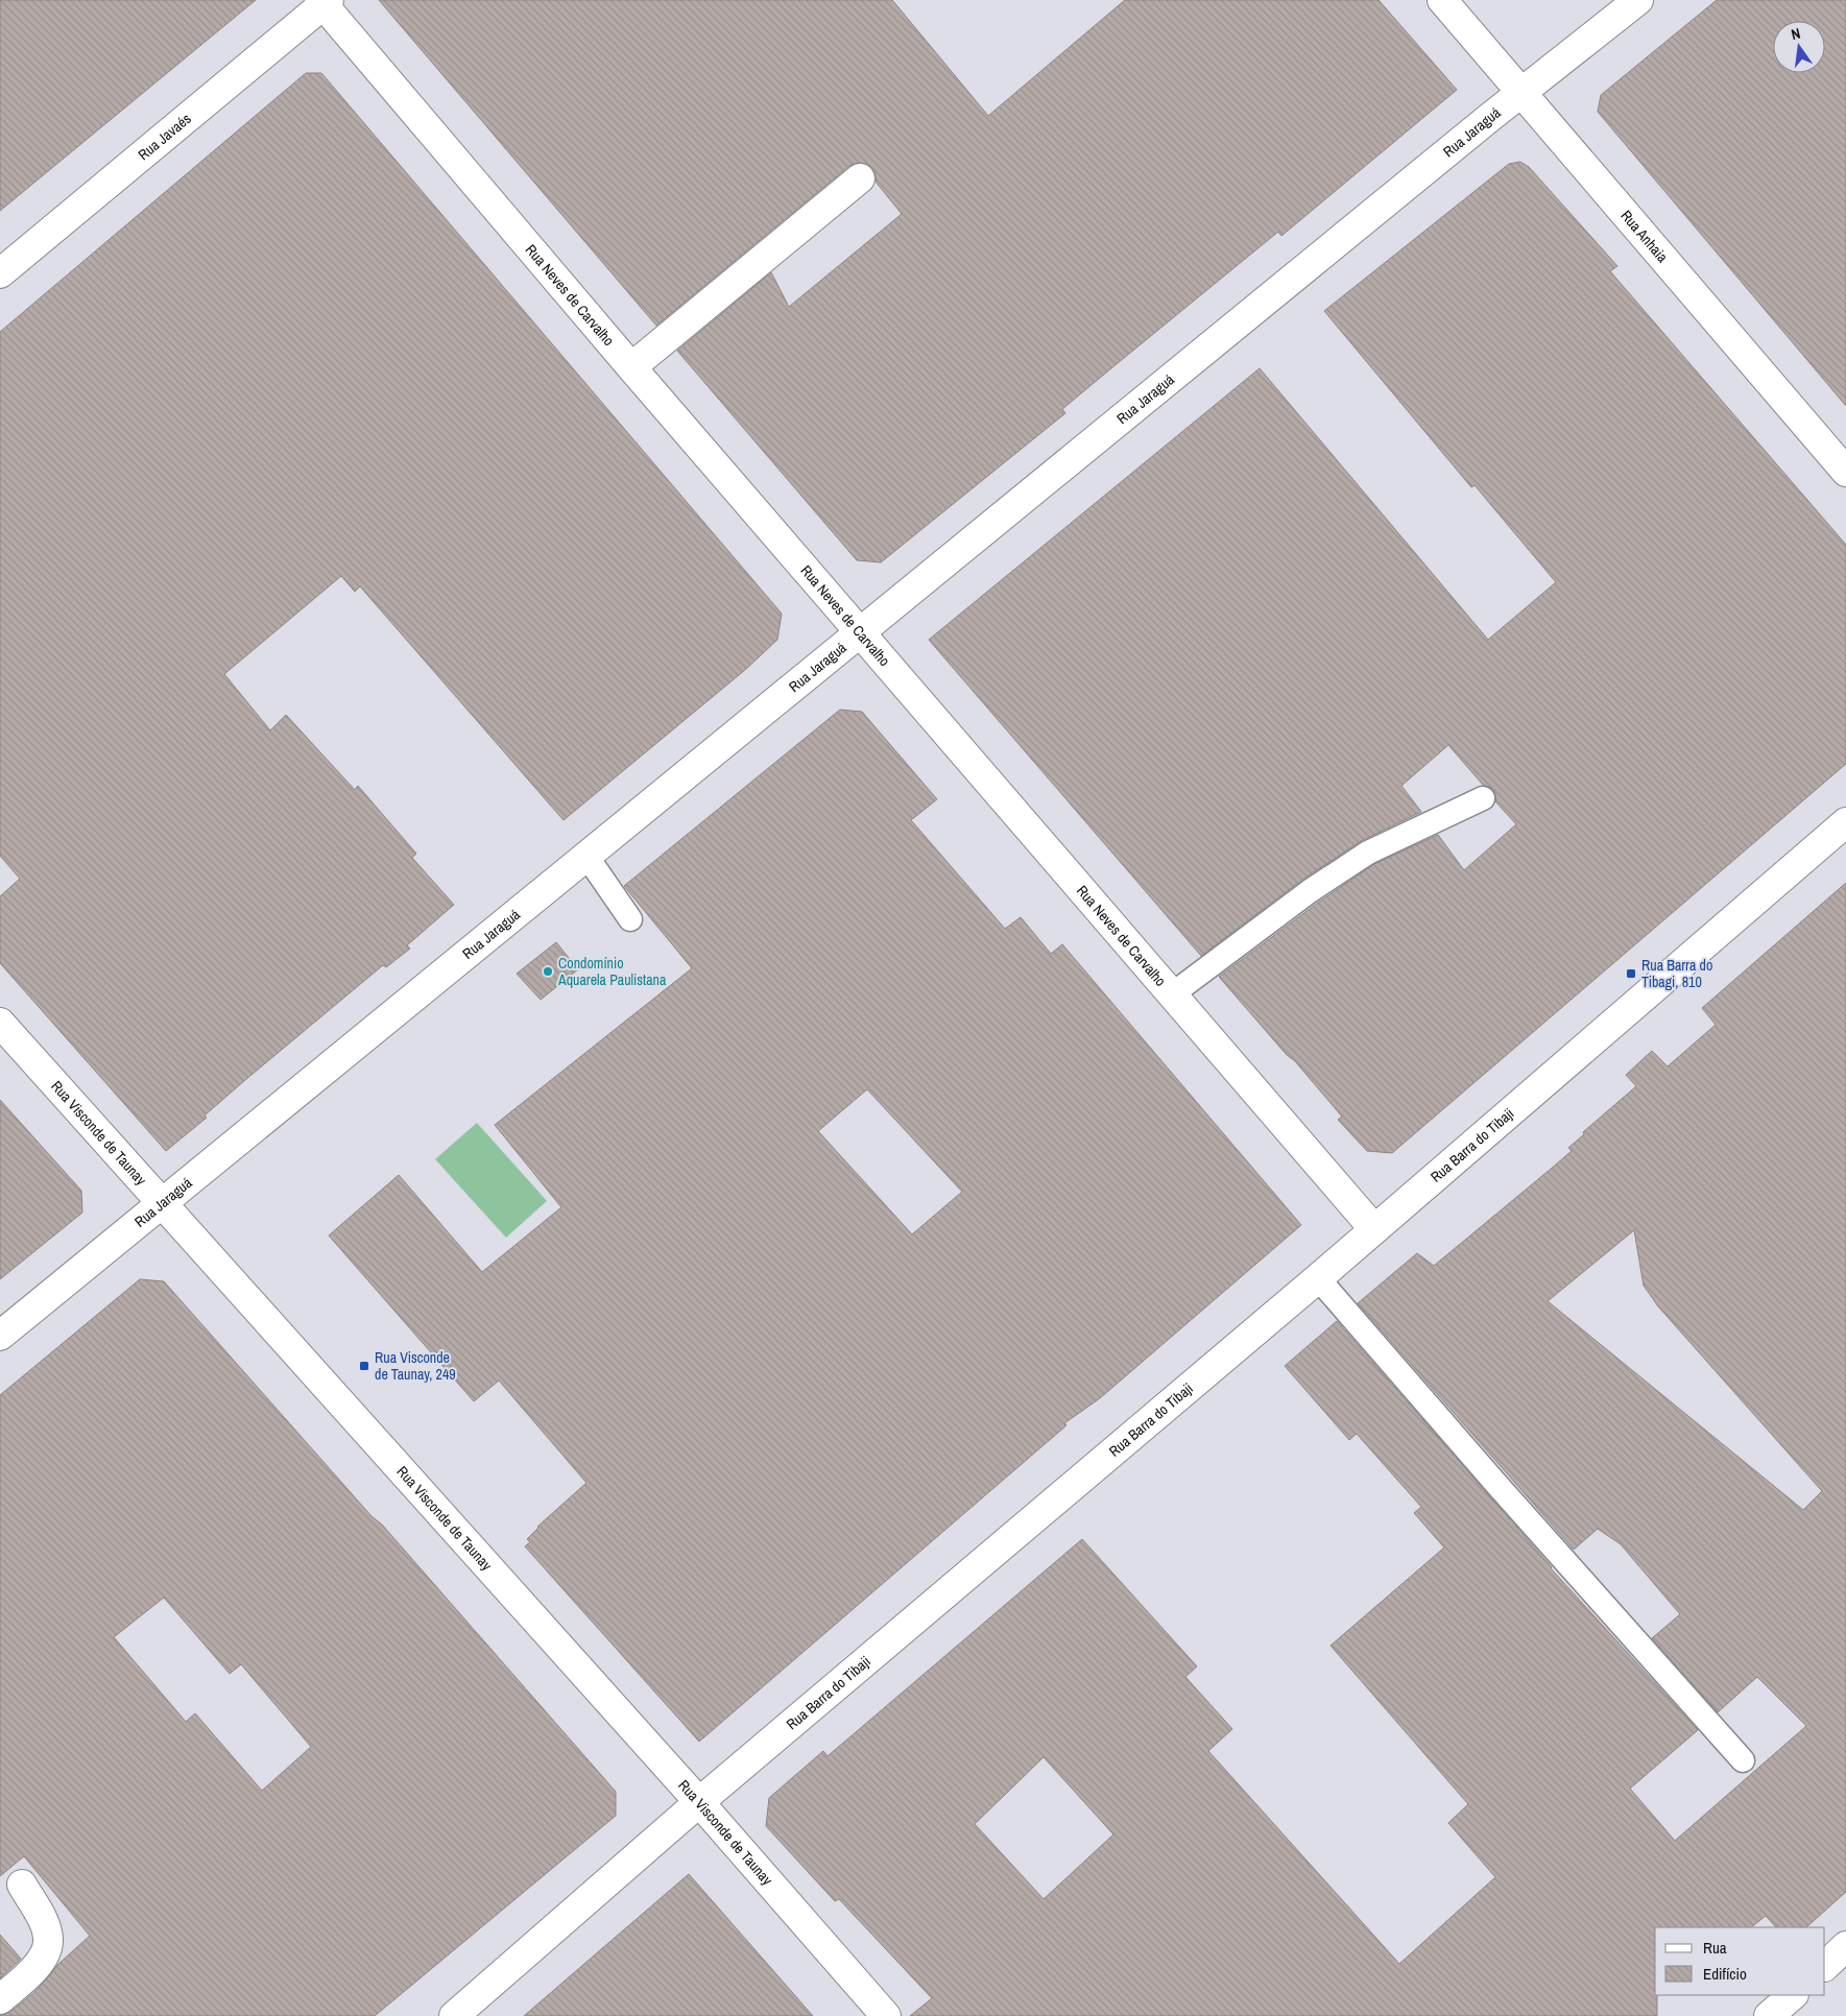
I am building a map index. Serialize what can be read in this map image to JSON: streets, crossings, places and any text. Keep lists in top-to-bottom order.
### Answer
{
  "streets": {
    "street": [
      "Rua Jaraguá",
      "Rua Javaés",
      "Rua Anhaia",
      "Rua Neves de Carvalho",
      "Rua Visconde de Taunay",
      "Rua Barra do Tibaji"
    ]
  },
  "crossings": [
    ["Rua Jaraguá", "Rua Anhaia"],
    ["Rua Jaraguá", "Rua Neves de Carvalho"],
    ["Rua Jaraguá", "Rua Visconde de Taunay"],
    ["Rua Javaés", "Rua Neves de Carvalho"],
    ["Rua Neves de Carvalho", "Rua Barra do Tibaji"],
    ["Rua Visconde de Taunay", "Rua Barra do Tibaji"]
  ],
  "places": {
    "other": ["Condomínio Aquarela Paulistana"],
    "transit": ["Rua Barra do Tibagi, 810", "Rua Visconde de Taunay, 249"]
  },
  "legend": ["Rua", "Edifício"],
  "north": "top"
}
